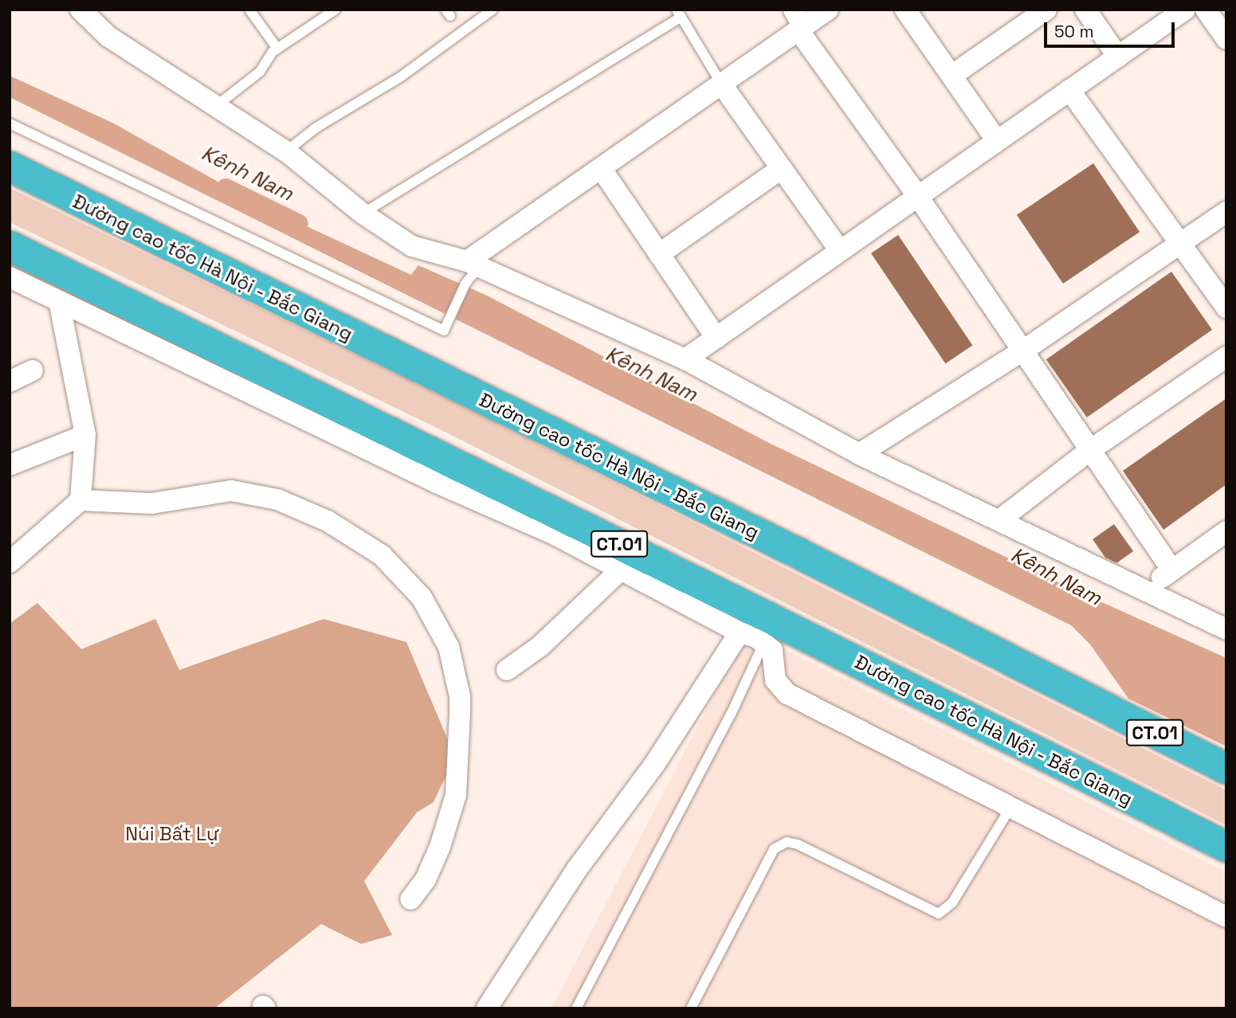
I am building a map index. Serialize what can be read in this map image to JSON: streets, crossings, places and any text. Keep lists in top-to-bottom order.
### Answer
{
  "streets": {
    "highway": ["Đường cao tốc Hà Nội - Bắc Giang", "CT.01"]
  },
  "water": ["Kênh Nam"],
  "parks": ["Núi Bất Lự"],
  "scale_bar": "50 m"
}
